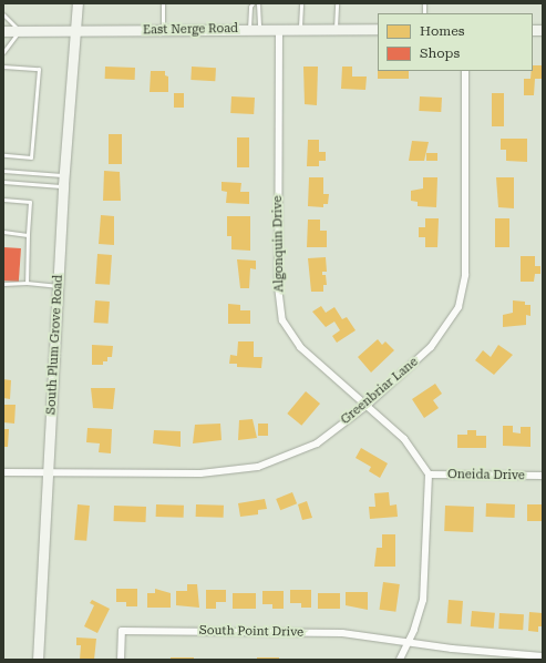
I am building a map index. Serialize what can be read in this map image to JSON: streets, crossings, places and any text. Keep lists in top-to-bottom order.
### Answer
{
  "streets": {
    "street": [
      "East Nerge Road",
      "Algonquin Drive",
      "South Plum Grove Road",
      "Greenbriar Lane",
      "Oneida Drive",
      "South Point Drive"
    ]
  },
  "crossings": [
    ["East Nerge Road", "Algonquin Drive"],
    ["East Nerge Road", "South Plum Grove Road"],
    ["Algonquin Drive", "Greenbriar Lane"],
    ["Algonquin Drive", "Oneida Drive"],
    ["South Plum Grove Road", "Greenbriar Lane"]
  ],
  "legend": ["Homes", "Shops"]
}
